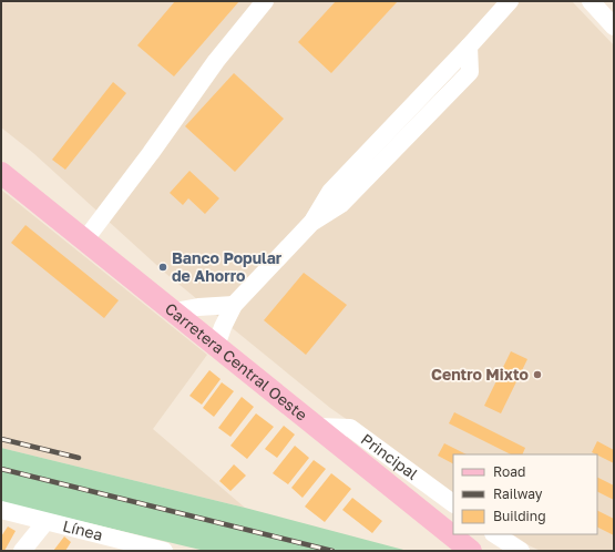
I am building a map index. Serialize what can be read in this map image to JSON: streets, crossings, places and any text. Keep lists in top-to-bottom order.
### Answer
{
  "streets": {
    "main road": ["Carretera Central Oeste"],
    "street": ["Principal", "Línea"]
  },
  "crossings": [
    ["Carretera Central Oeste", "Principal"]
  ],
  "places": ["Banco Popular de Ahorro", "Centro Mixto"],
  "legend": ["Road", "Railway", "Building"]
}
